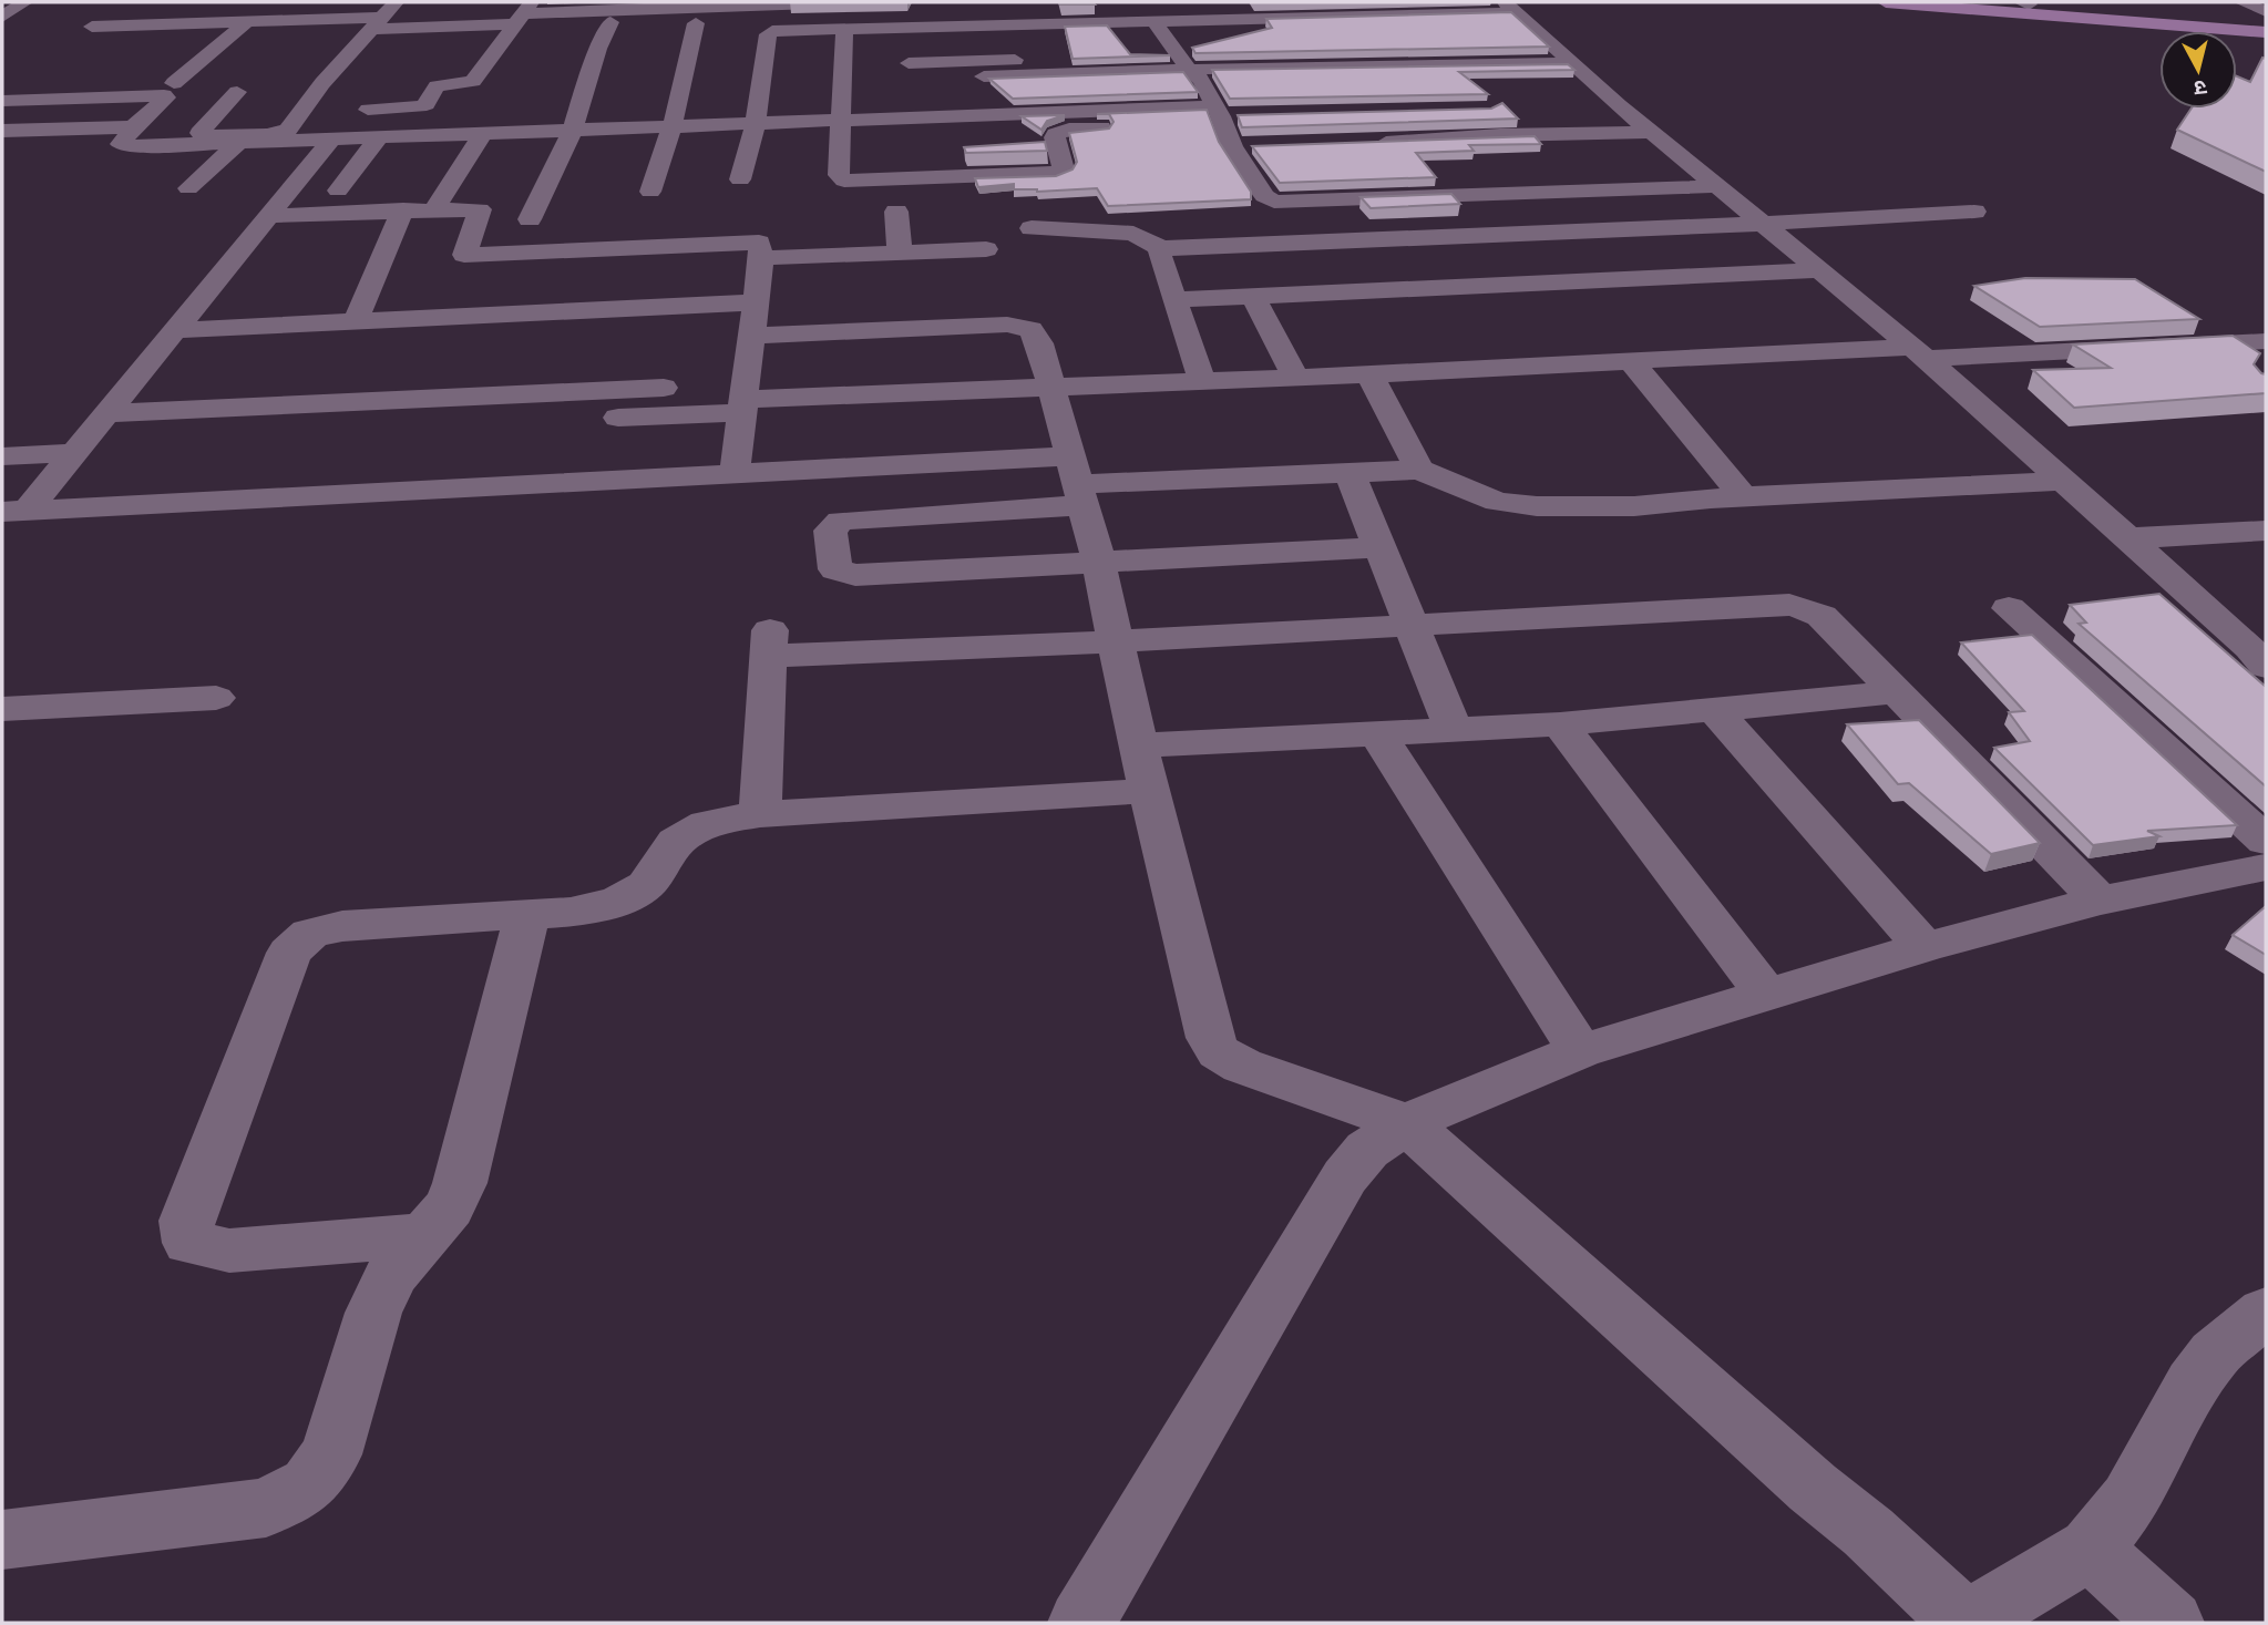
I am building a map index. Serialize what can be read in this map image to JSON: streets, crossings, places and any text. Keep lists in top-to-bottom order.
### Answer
{
  "north": "bottom"
}
